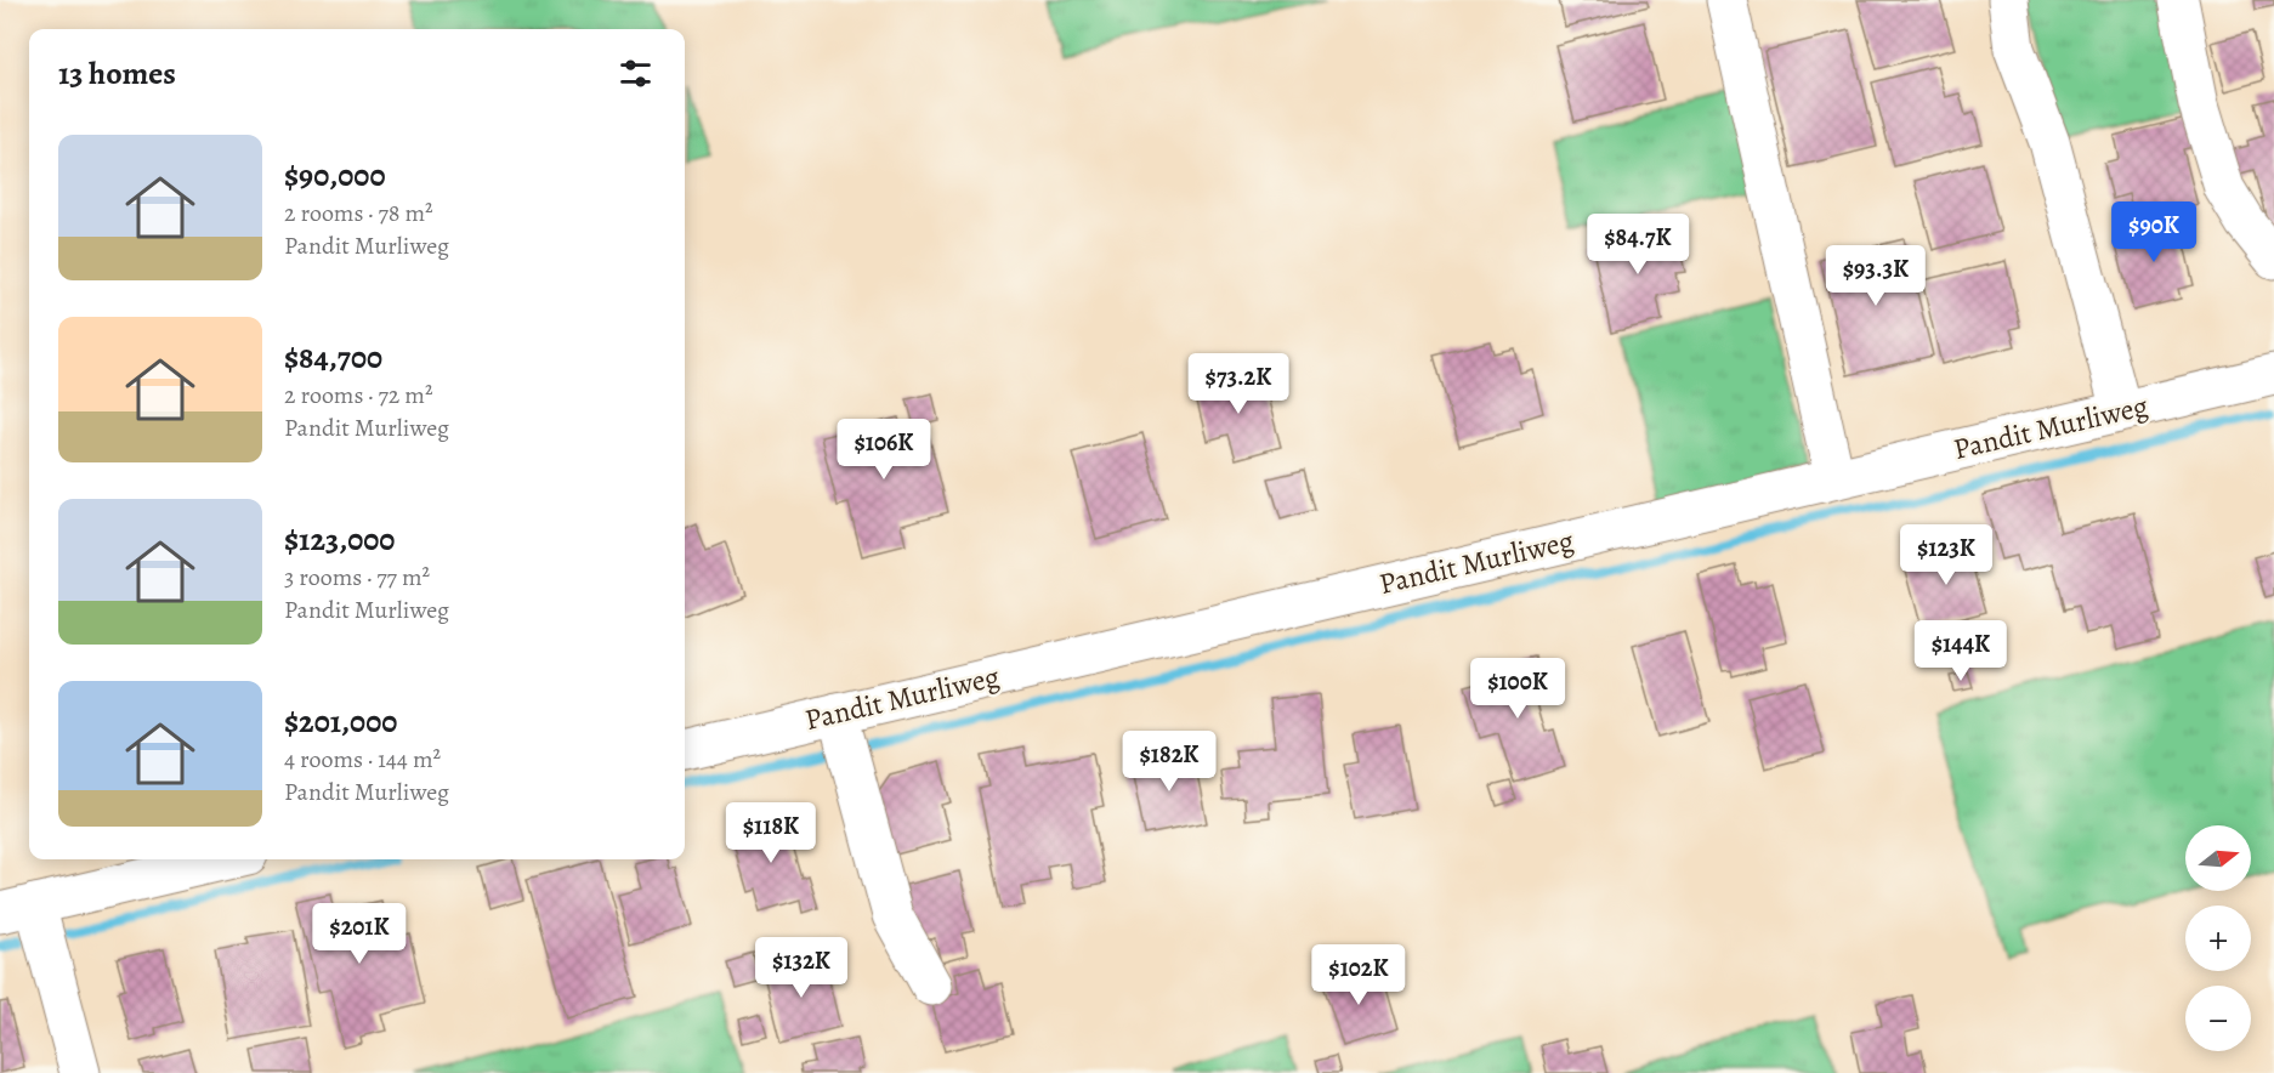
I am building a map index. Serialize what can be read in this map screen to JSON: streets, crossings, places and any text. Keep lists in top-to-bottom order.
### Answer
{
  "streets": {
    "street": ["Pandit Murliweg"]
  },
  "north": "right",
  "page": {
    "heading": "13 homes",
    "list": [
      {
        "name": "$90,000",
        "note": "2 rooms · 78 m² · Pandit Murliweg"
      },
      {
        "name": "$84,700",
        "note": "2 rooms · 72 m² · Pandit Murliweg"
      },
      {
        "name": "$123,000",
        "note": "3 rooms · 77 m² · Pandit Murliweg"
      },
      {
        "name": "$201,000",
        "note": "4 rooms · 144 m² · Pandit Murliweg"
      }
    ],
    "price": [
      "$90K",
      "$84.7K",
      "$93.3K",
      "$73.2K",
      "$106K",
      "$123K",
      "$144K",
      "$100K",
      "$182K",
      "$118K",
      "$201K",
      "$132K",
      "$102K"
    ],
    "map_buttons": ["+", "−"]
  }
}
